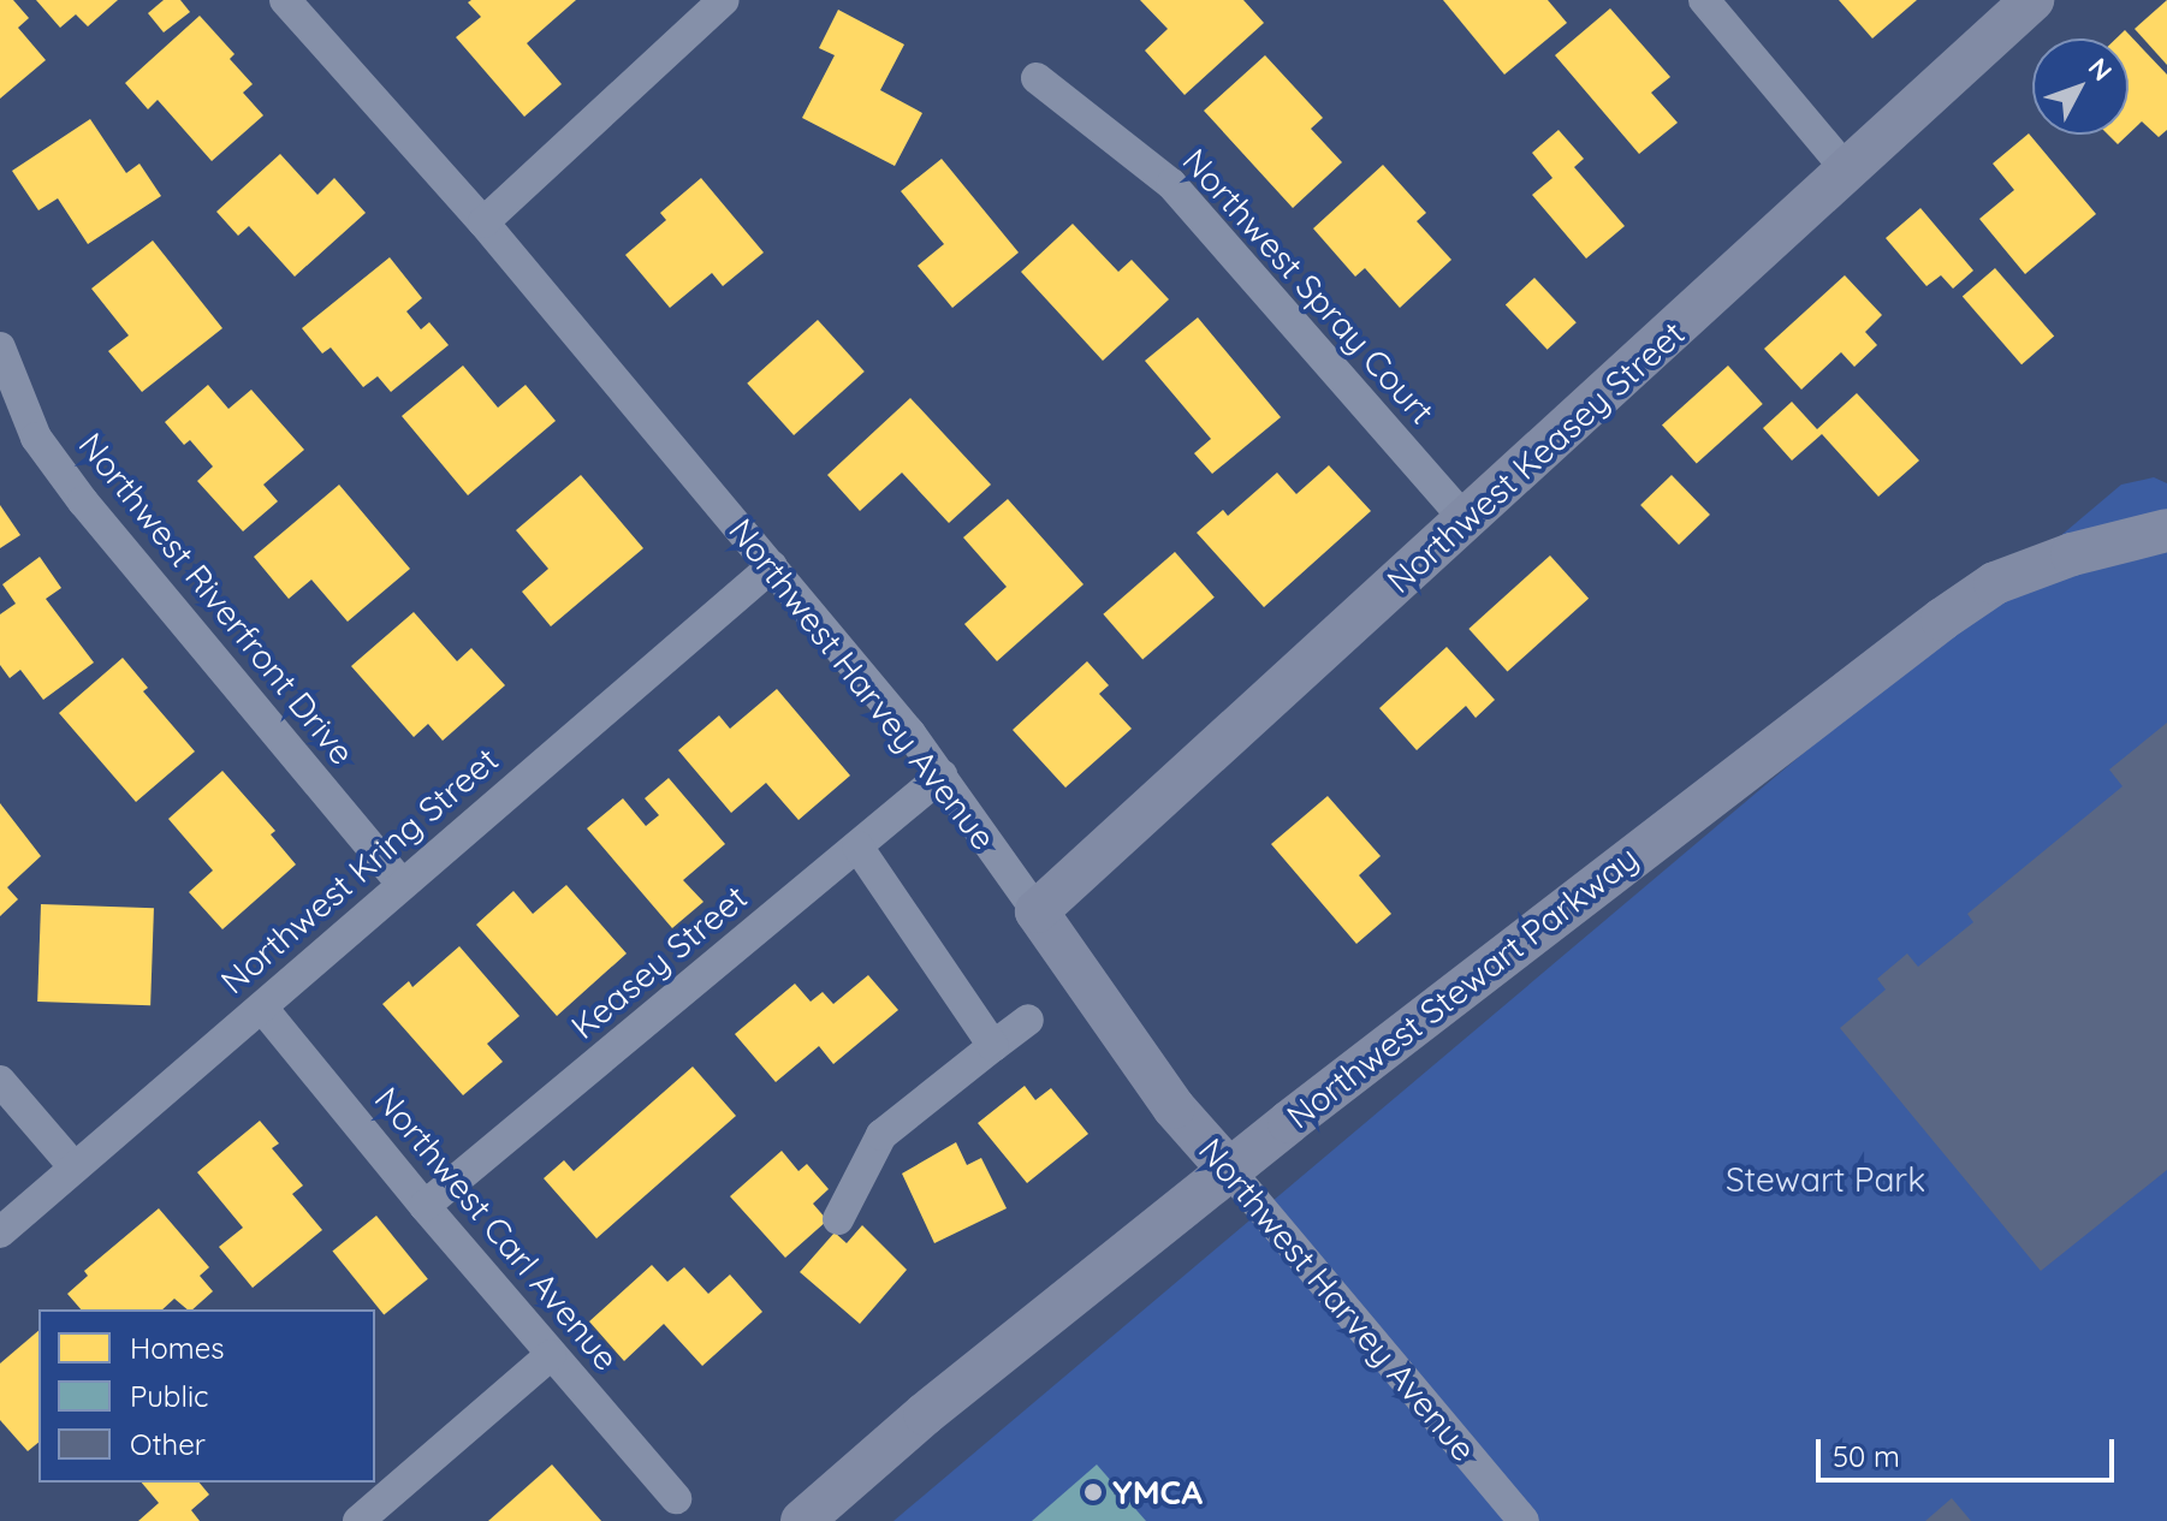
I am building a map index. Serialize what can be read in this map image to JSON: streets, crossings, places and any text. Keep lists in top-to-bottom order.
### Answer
{
  "streets": {
    "main road": ["Northwest Keasey Street", "Northwest Harvey Avenue", "Northwest Stewart Parkway"],
    "street": [
      "Northwest Spray Court",
      "Northwest Riverfront Drive",
      "Northwest Kring Street",
      "Keasey Street",
      "Northwest Carl Avenue"
    ]
  },
  "crossings": [
    ["Northwest Spray Court", "Northwest Keasey Street"],
    ["Northwest Keasey Street", "Northwest Harvey Avenue"],
    ["Northwest Riverfront Drive", "Northwest Kring Street"],
    ["Northwest Harvey Avenue", "Northwest Kring Street"],
    ["Northwest Harvey Avenue", "Keasey Street"],
    ["Northwest Harvey Avenue", "Northwest Stewart Parkway"],
    ["Northwest Kring Street", "Northwest Carl Avenue"],
    ["Keasey Street", "Northwest Carl Avenue"]
  ],
  "parks": ["Stewart Park"],
  "places": ["YMCA"],
  "legend": ["Homes", "Public", "Other"],
  "scale_bar": "50 m",
  "north": "top right"
}
